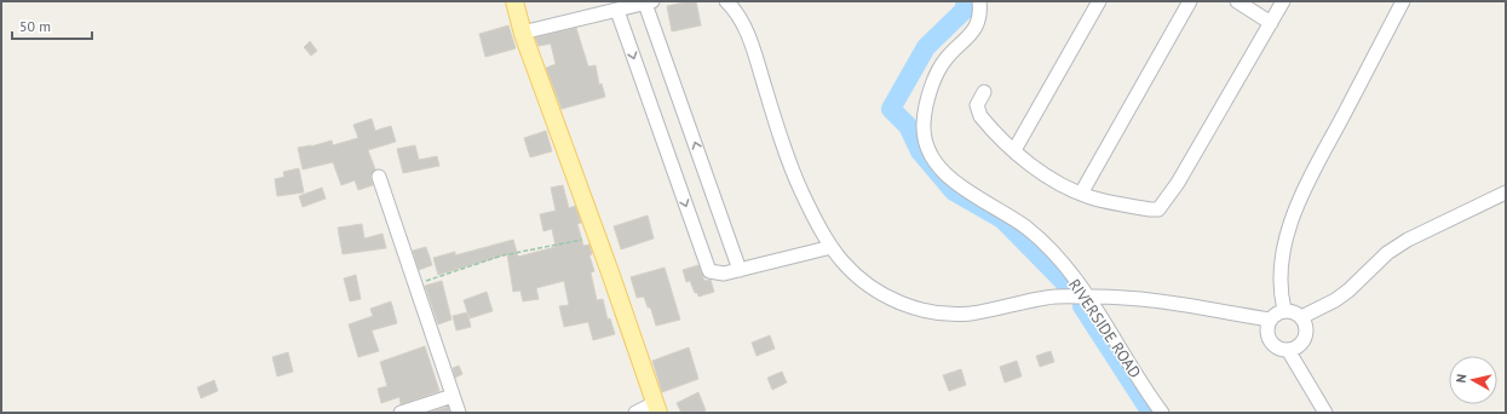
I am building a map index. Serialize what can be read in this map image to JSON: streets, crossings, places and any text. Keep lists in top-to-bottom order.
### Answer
{
  "streets": {
    "street": ["RIVERSIDE ROAD"]
  },
  "scale_bar": "50 m",
  "north": "left"
}
